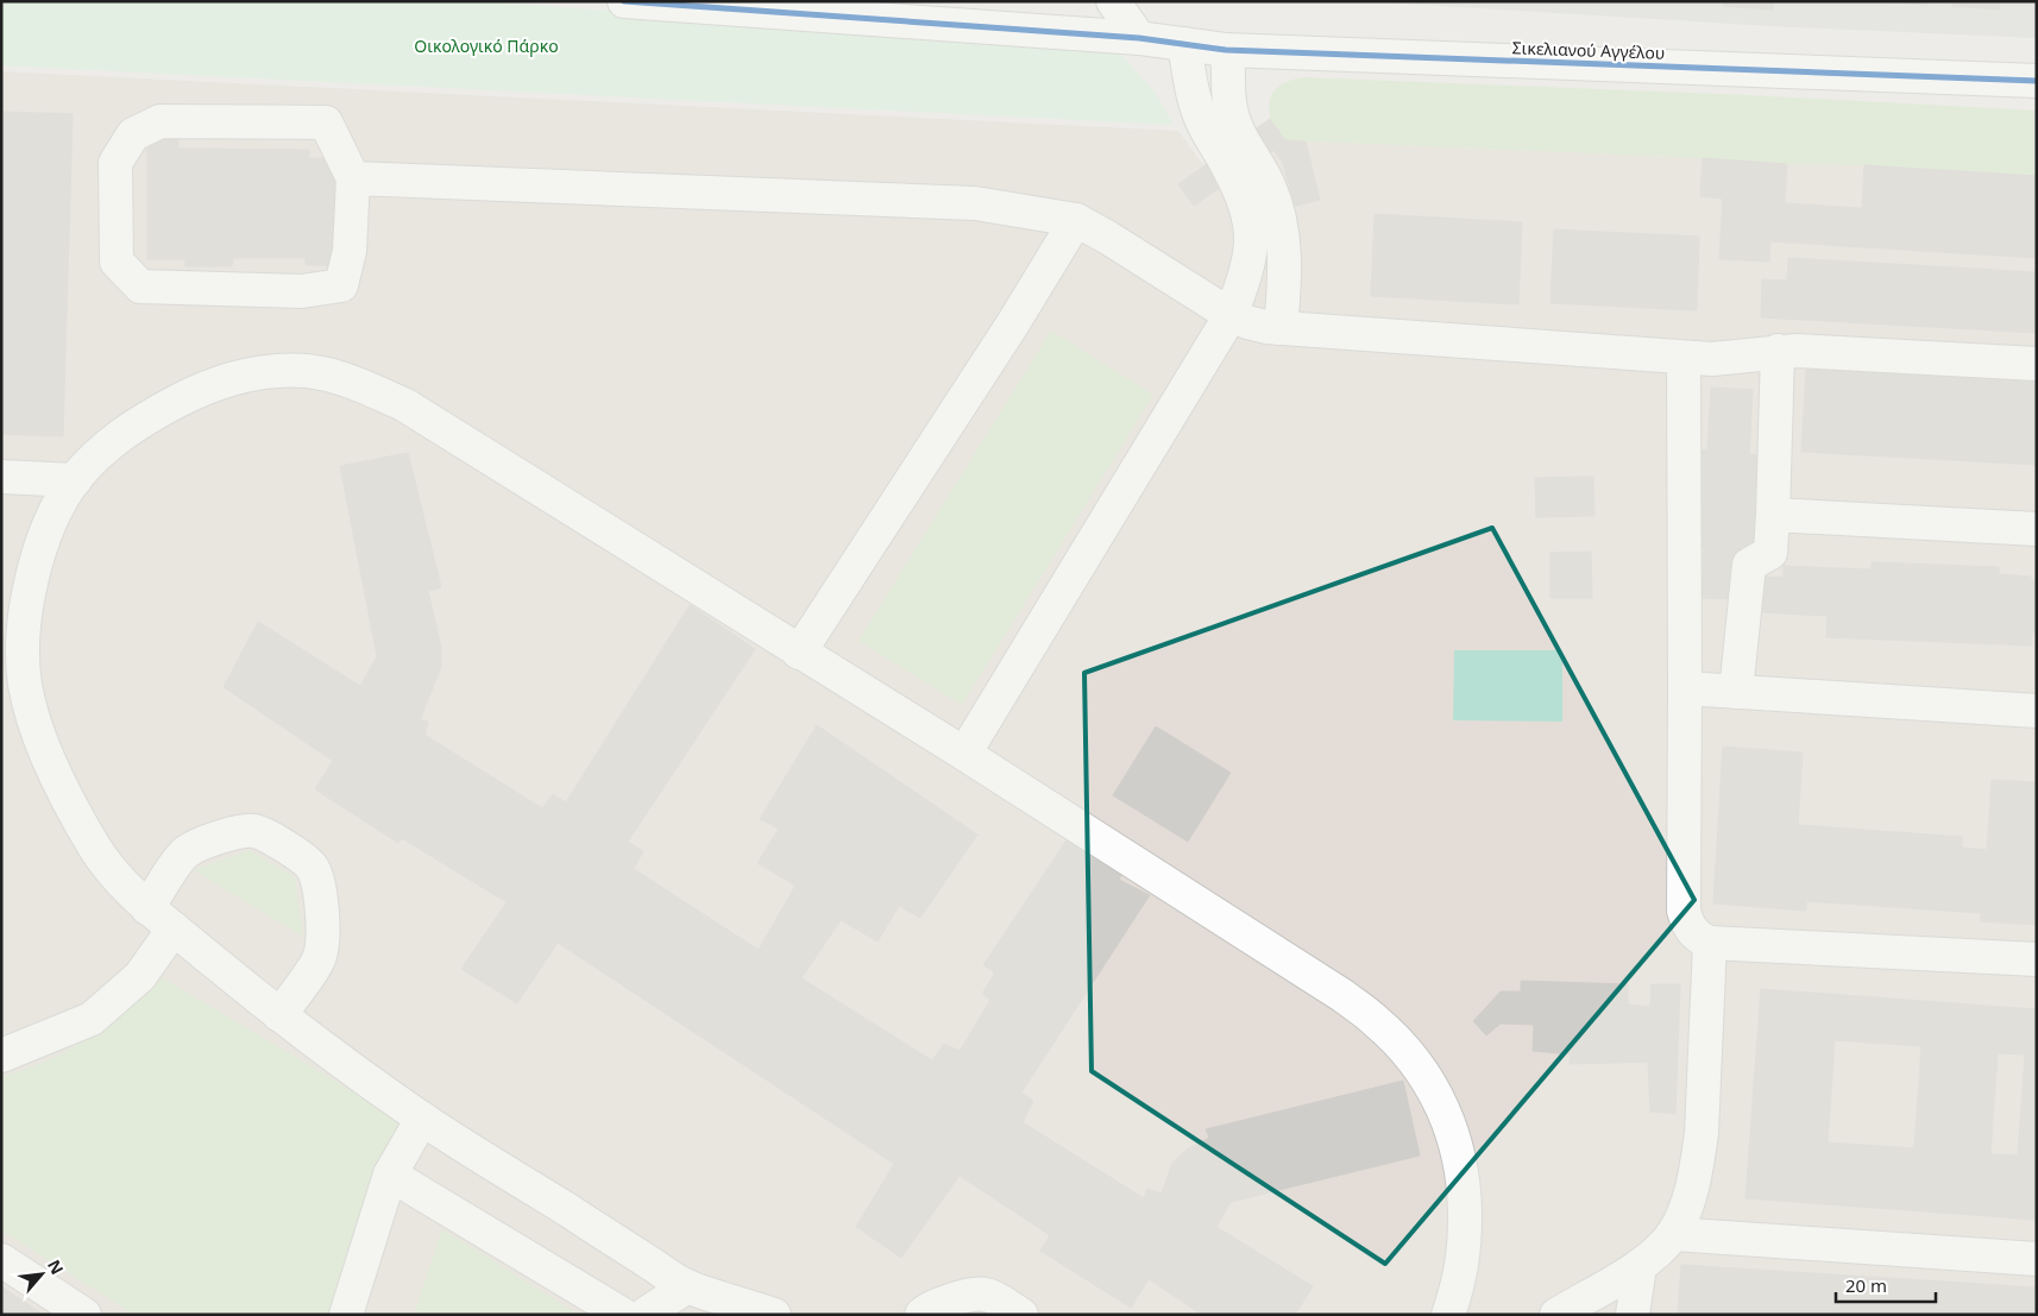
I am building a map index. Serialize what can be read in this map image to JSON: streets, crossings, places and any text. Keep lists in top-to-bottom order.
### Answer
{
  "streets": {
    "street": ["Σικελιανού Αγγέλου"]
  },
  "parks": ["Οικολογικό Πάρκο"],
  "scale_bar": "20 m",
  "north": "top right"
}
